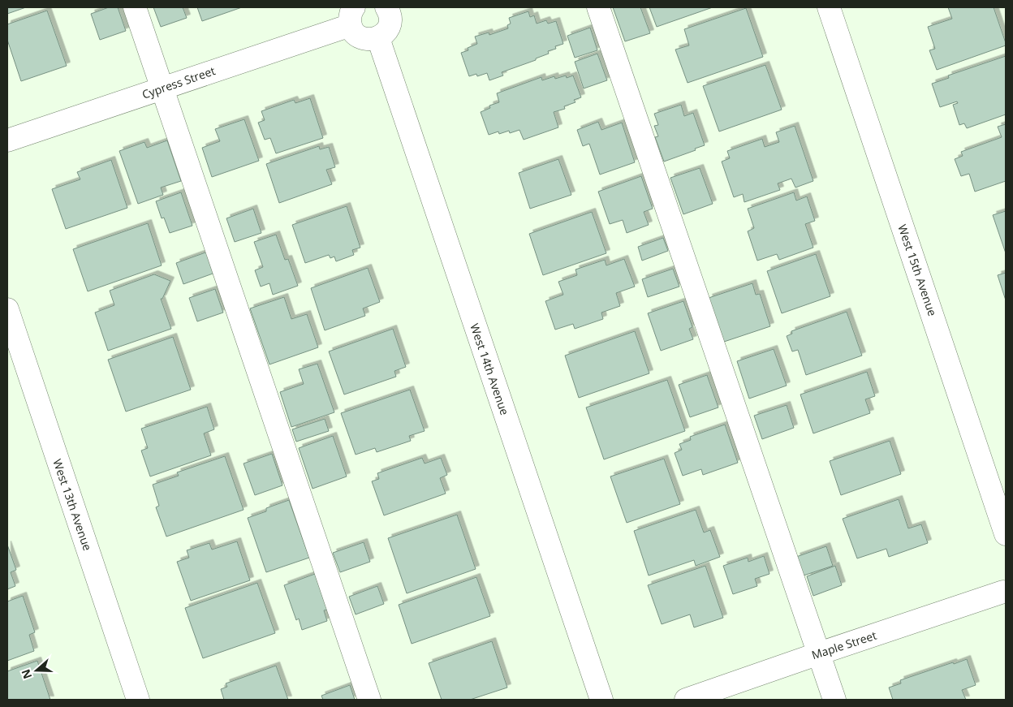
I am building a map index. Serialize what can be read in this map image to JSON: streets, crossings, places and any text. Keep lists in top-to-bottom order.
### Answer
{
  "streets": {
    "street": [
      "Cypress Street",
      "West 15th Avenue",
      "West 14th Avenue",
      "West 13th Avenue",
      "Maple Street"
    ]
  },
  "north": "left"
}
